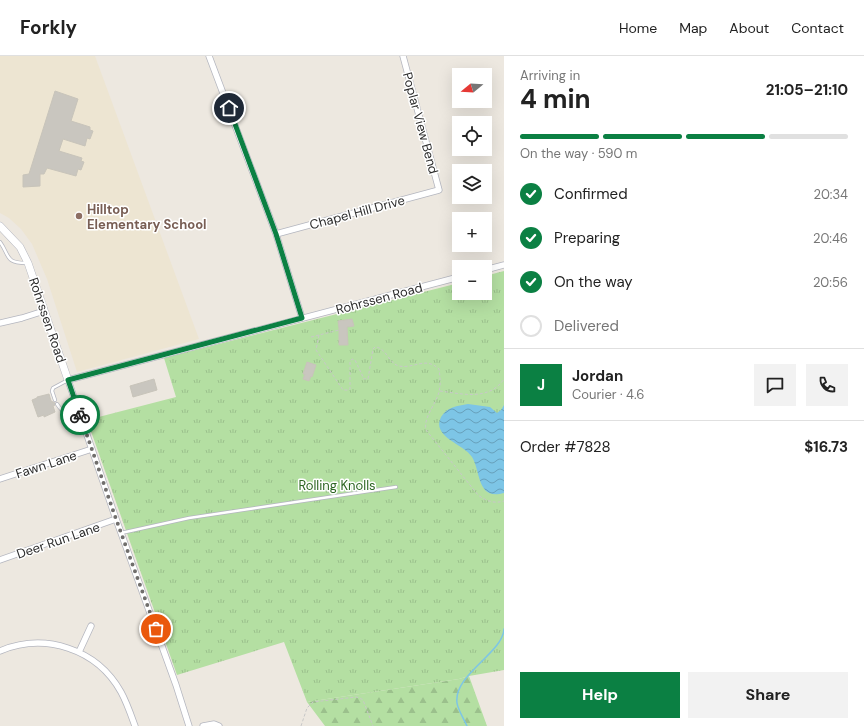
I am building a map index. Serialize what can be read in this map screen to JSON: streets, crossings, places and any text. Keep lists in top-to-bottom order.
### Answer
{
  "streets": {
    "street": [
      "Poplar View Bend",
      "Chapel Hill Drive",
      "Rohrssen Road",
      "Fawn Lane",
      "Deer Run Lane"
    ]
  },
  "crossings": [
    ["Poplar View Bend", "Chapel Hill Drive"]
  ],
  "parks": ["Rolling Knolls"],
  "places": ["Hilltop Elementary School"],
  "north": "left",
  "page": {
    "header": "Forkly",
    "nav": [
      "Home",
      "Map",
      "About",
      "Contact"
    ],
    "heading": ["4 min", "Arriving in", "21:05–21:10"],
    "panel": [
      "Jordan",
      "Courier · 4.6",
      "Order #7828",
      "$16.73"
    ],
    "map_buttons": ["+", "−"],
    "bar": "On the way · 590 m",
    "list": [
      ["Confirmed", "20:34"],
      ["Preparing", "20:46"],
      ["On the way", "20:56"],
      "Delivered"
    ],
    "round": "J",
    "buttons": ["Help", "Share"]
  }
}
